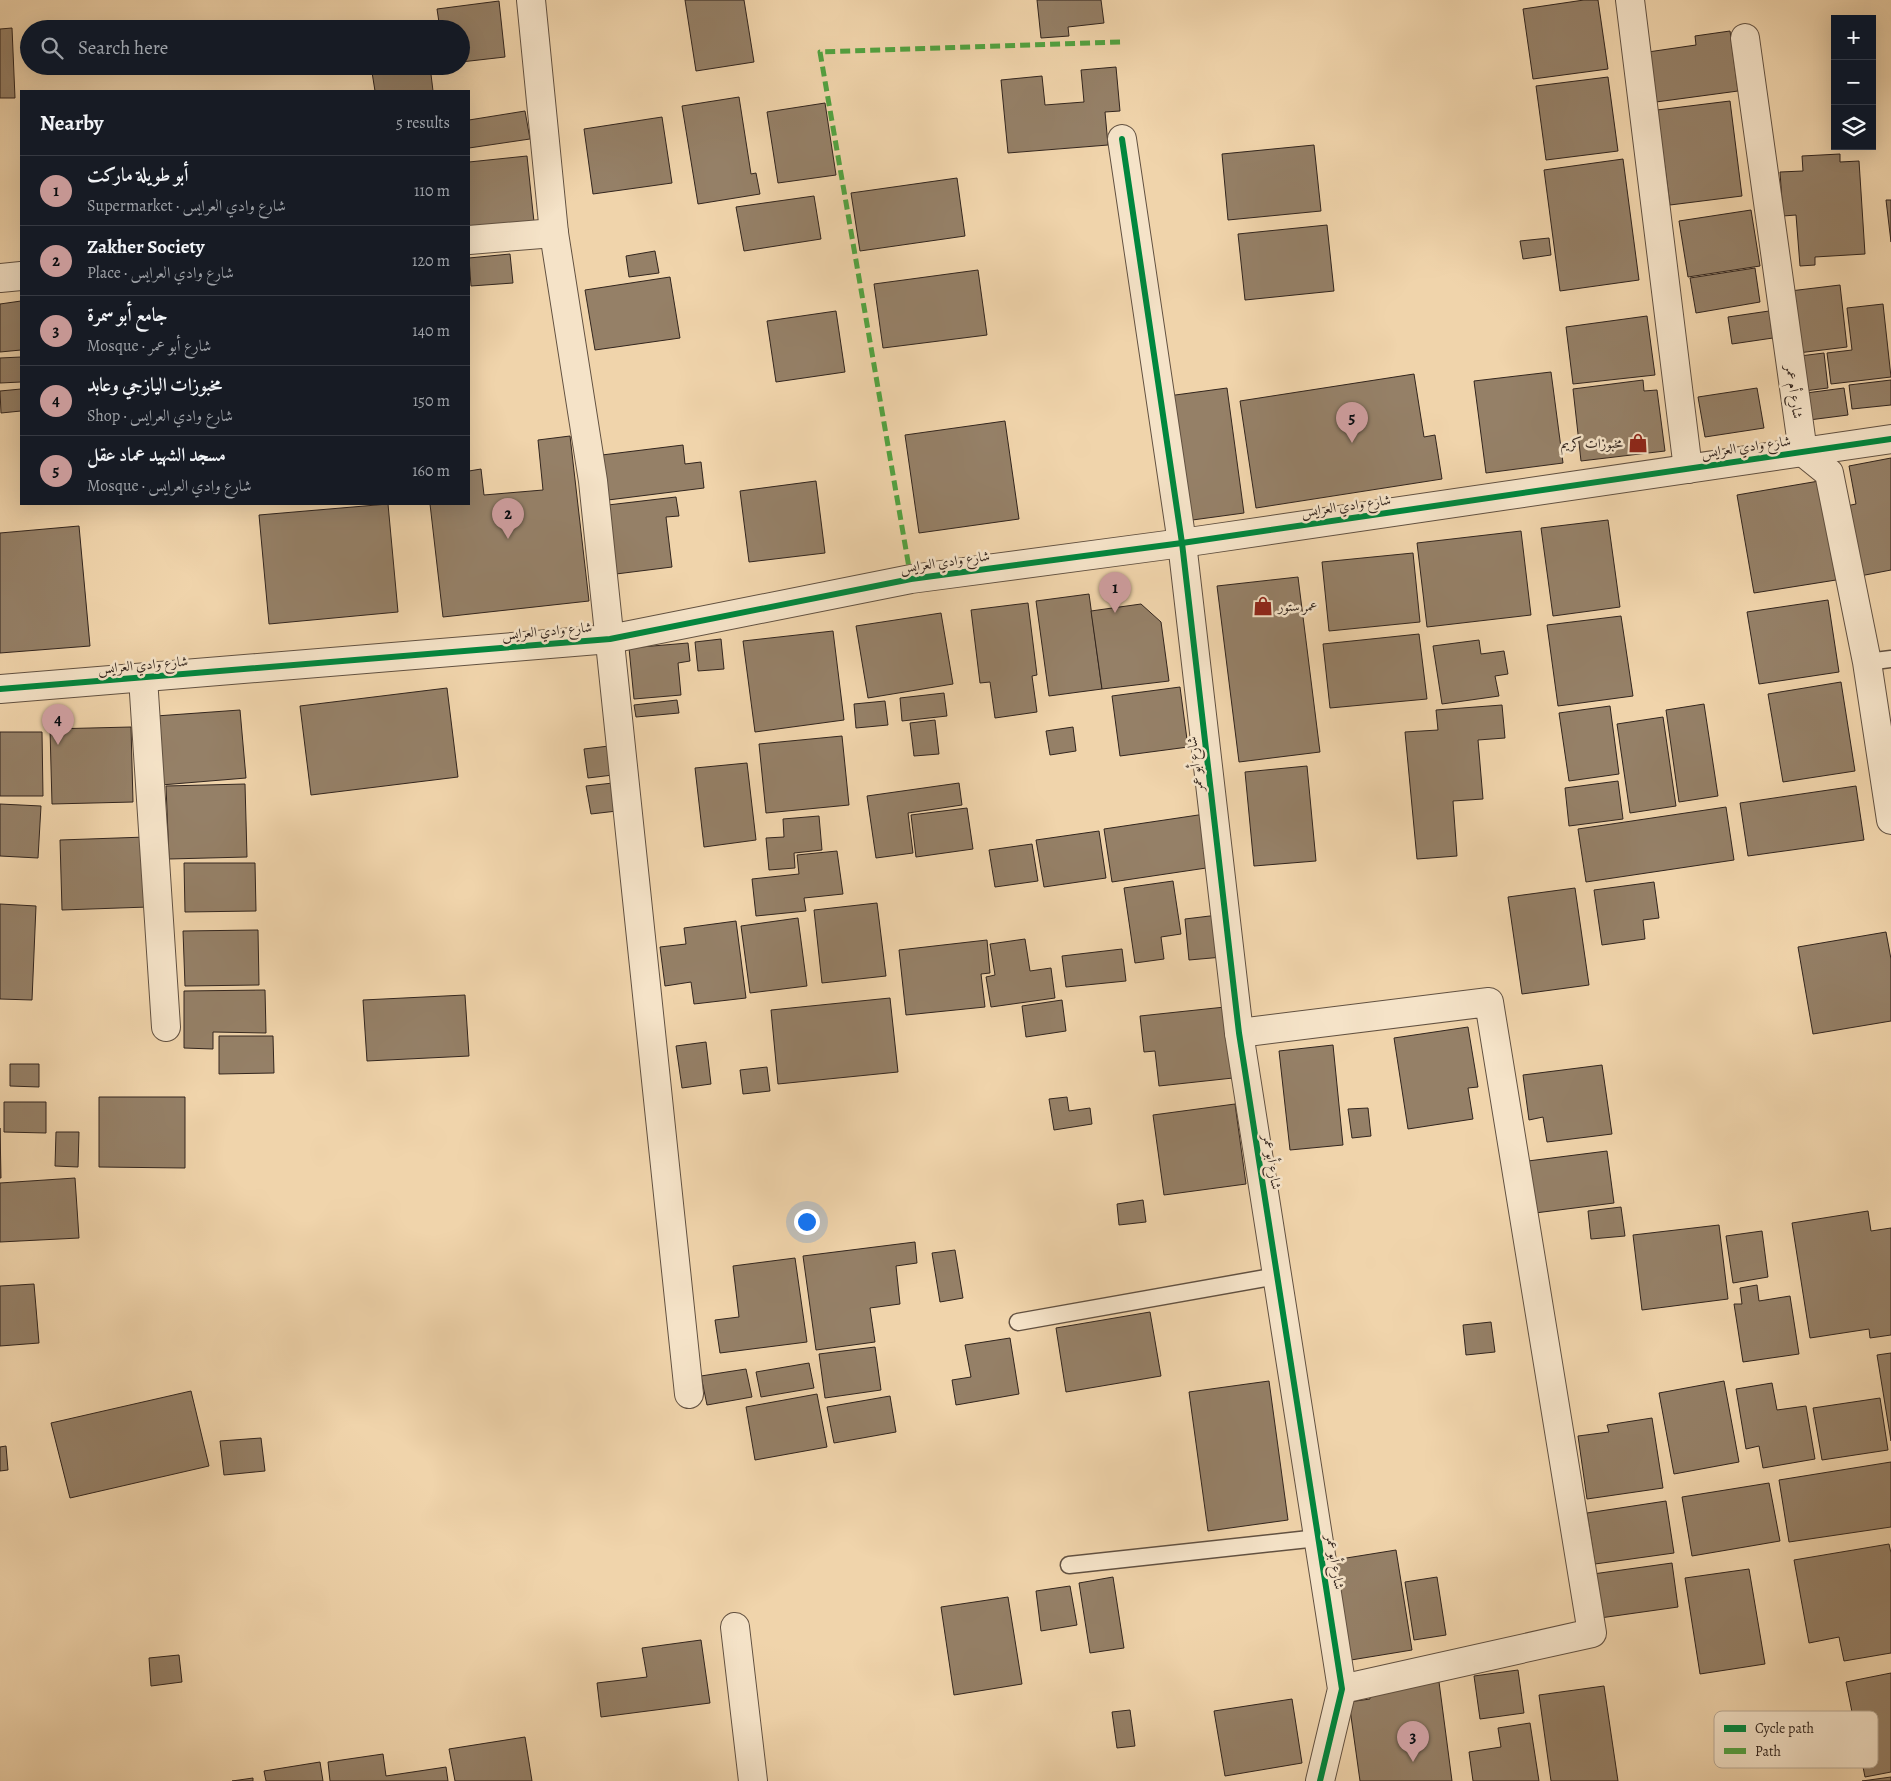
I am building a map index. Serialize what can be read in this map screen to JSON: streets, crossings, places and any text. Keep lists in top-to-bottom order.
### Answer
{
  "streets": {
    "street": ["شارع أم عمر", "شارع وادي العرايس", "شارع أبو عمر"]
  },
  "crossings": [
    ["شارع أم عمر", "شارع وادي العرايس"],
    ["شارع وادي العرايس", "شارع أبو عمر"]
  ],
  "places": {
    "shop": ["مخبوزات كريم", "عمر ستور"]
  },
  "legend": ["Cycle path", "Path"],
  "page": {
    "map_buttons": ["+", "−"],
    "search": "Search here",
    "heading": ["Nearby", "5 results"],
    "list": [
      {
        "mark": "1",
        "name": "أبو طويلة ماركت",
        "note": "Supermarket · شارع وادي العرايس",
        "value": "110 m"
      },
      {
        "mark": "2",
        "name": "Zakher Society",
        "note": "Place · شارع وادي العرايس",
        "value": "120 m"
      },
      {
        "mark": "3",
        "name": "جامع أبو سمرة",
        "note": "Mosque · شارع أبو عمر",
        "value": "140 m"
      },
      {
        "mark": "4",
        "name": "مخبوزات اليازجي وعابد",
        "note": "Shop · شارع وادي العرايس",
        "value": "150 m"
      },
      {
        "mark": "5",
        "name": "مسجد الشهيد عماد عقل",
        "note": "Mosque · شارع وادي العرايس",
        "value": "160 m"
      }
    ],
    "pins": [
      "5",
      "2",
      "1",
      "4",
      "3"
    ]
  }
}
